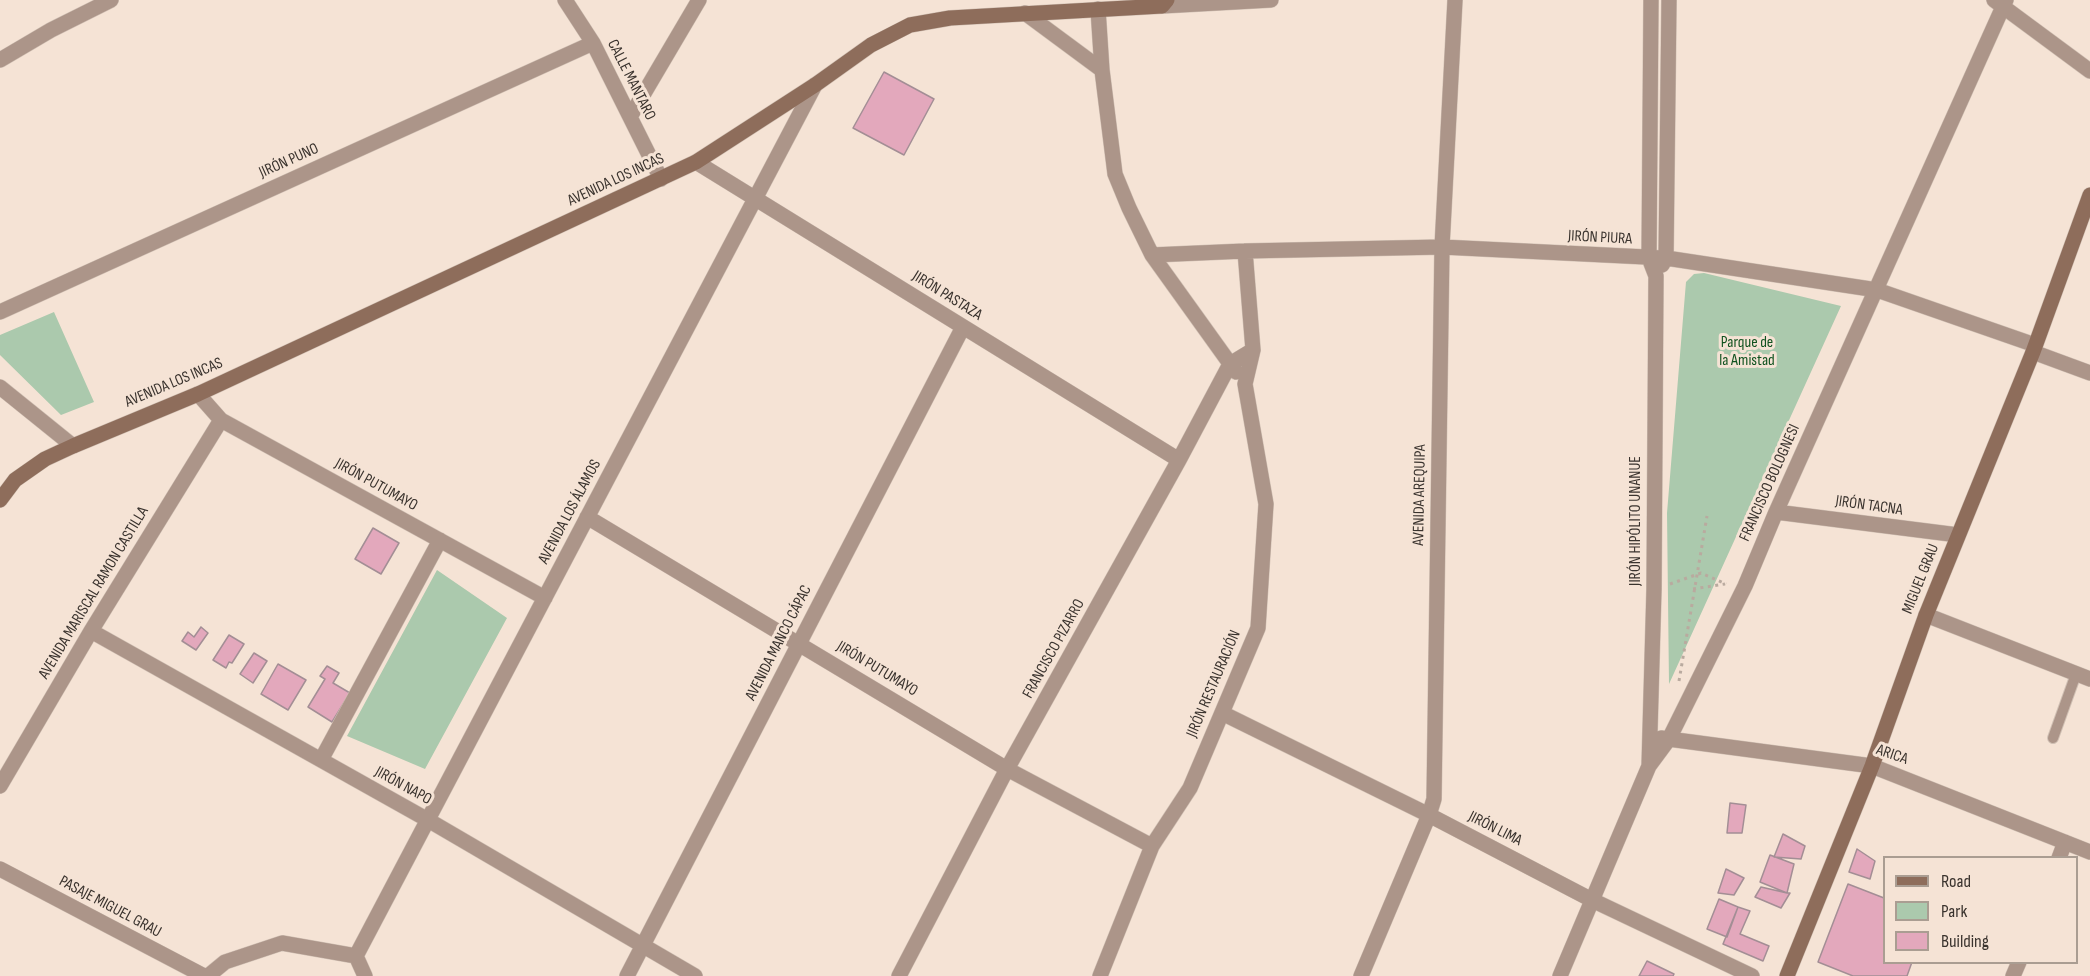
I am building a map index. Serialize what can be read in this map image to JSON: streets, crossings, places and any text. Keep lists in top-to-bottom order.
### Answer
{
  "streets": {
    "street": [
      "CALLE MANTARO",
      "JIRÓN PUNO",
      "AVENIDA LOS INCAS",
      "JIRÓN PIURA",
      "JIRÓN PASTAZA",
      "FRANCISCO BOLOGNESI",
      "JIRÓN PUTUMAYO",
      "AVENIDA AREQUIPA",
      "JIRÓN TACNA",
      "AVENIDA LOS ÁLAMOS",
      "JIRÓN HIPÓLITO UNANUE",
      "MIGUEL GRAU",
      "AVENIDA MARISCAL RAMON CASTILLA",
      "AVENIDA MANCO CÁPAC",
      "FRANCISCO PIZARRO",
      "JIRÓN RESTAURACIÓN",
      "ARICA",
      "JIRÓN NAPO",
      "JIRÓN LIMA",
      "PASAJE MIGUEL GRAU"
    ]
  },
  "crossings": [
    ["CALLE MANTARO", "JIRÓN PUNO"],
    ["CALLE MANTARO", "AVENIDA LOS INCAS"],
    ["AVENIDA LOS INCAS", "JIRÓN PASTAZA"],
    ["AVENIDA LOS INCAS", "JIRÓN PUTUMAYO"],
    ["AVENIDA LOS INCAS", "AVENIDA LOS ÁLAMOS"],
    ["AVENIDA LOS INCAS", "JIRÓN RESTAURACIÓN"],
    ["JIRÓN PIURA", "FRANCISCO BOLOGNESI"],
    ["JIRÓN PIURA", "AVENIDA AREQUIPA"],
    ["JIRÓN PIURA", "JIRÓN HIPÓLITO UNANUE"],
    ["JIRÓN PIURA", "MIGUEL GRAU"],
    ["JIRÓN PIURA", "JIRÓN RESTAURACIÓN"],
    ["JIRÓN PASTAZA", "AVENIDA LOS ÁLAMOS"],
    ["JIRÓN PASTAZA", "AVENIDA MANCO CÁPAC"],
    ["JIRÓN PASTAZA", "FRANCISCO PIZARRO"],
    ["FRANCISCO BOLOGNESI", "JIRÓN TACNA"],
    ["FRANCISCO BOLOGNESI", "JIRÓN HIPÓLITO UNANUE"],
    ["FRANCISCO BOLOGNESI", "ARICA"],
    ["FRANCISCO BOLOGNESI", "JIRÓN LIMA"],
    ["JIRÓN PUTUMAYO", "AVENIDA LOS ÁLAMOS"],
    ["JIRÓN PUTUMAYO", "AVENIDA MARISCAL RAMON CASTILLA"],
    ["JIRÓN PUTUMAYO", "AVENIDA MANCO CÁPAC"],
    ["JIRÓN PUTUMAYO", "FRANCISCO PIZARRO"],
    ["JIRÓN PUTUMAYO", "JIRÓN RESTAURACIÓN"],
    ["AVENIDA AREQUIPA", "JIRÓN LIMA"],
    ["JIRÓN TACNA", "MIGUEL GRAU"],
    ["AVENIDA LOS ÁLAMOS", "JIRÓN NAPO"],
    ["JIRÓN HIPÓLITO UNANUE", "ARICA"],
    ["MIGUEL GRAU", "ARICA"],
    ["AVENIDA MARISCAL RAMON CASTILLA", "JIRÓN NAPO"],
    ["AVENIDA MANCO CÁPAC", "JIRÓN NAPO"],
    ["FRANCISCO PIZARRO", "JIRÓN RESTAURACIÓN"],
    ["JIRÓN RESTAURACIÓN", "JIRÓN LIMA"]
  ],
  "parks": ["Parque de la Amistad"],
  "legend": ["Road", "Park", "Building"]
}
